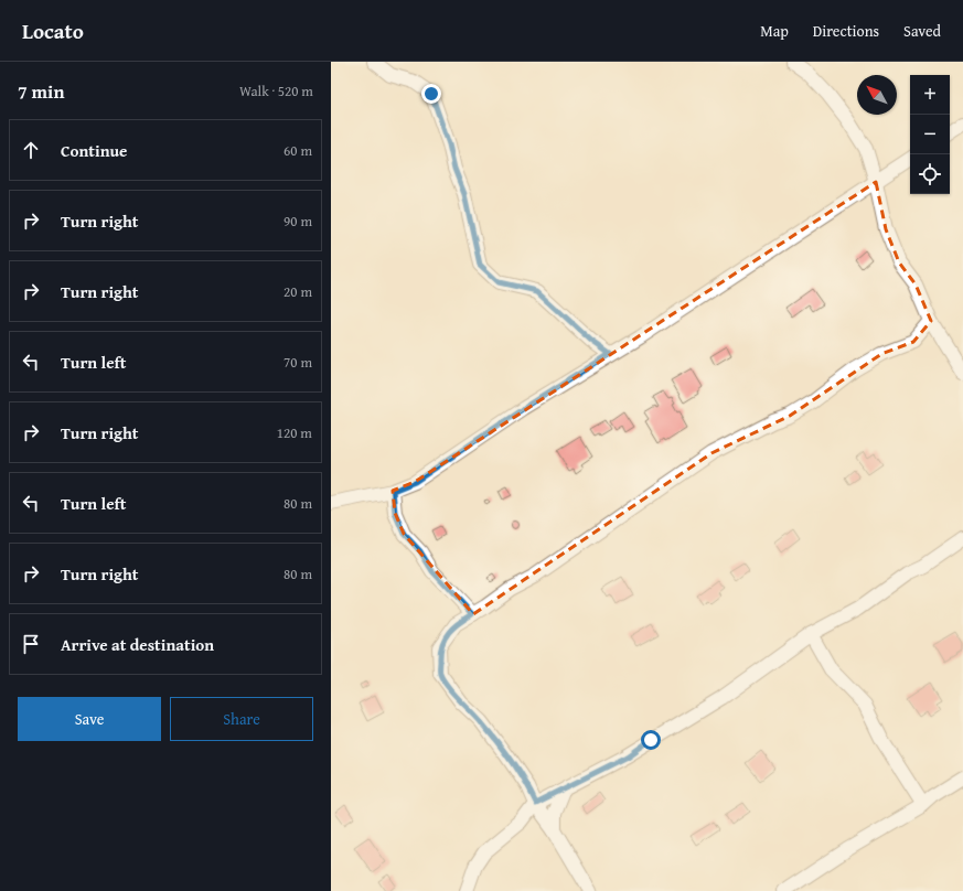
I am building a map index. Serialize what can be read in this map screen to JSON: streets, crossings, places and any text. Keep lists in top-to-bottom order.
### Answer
{
  "north": "top left",
  "page": {
    "header": "Locato",
    "nav": ["Map", "Directions", "Saved"],
    "heading": ["7 min", "Walk · 520 m"],
    "map_buttons": ["+", "−"],
    "list": [
      ["Continue", "60 m"],
      ["Turn right", "90 m"],
      ["Turn right", "20 m"],
      ["Turn left", "70 m"],
      ["Turn right", "120 m"],
      ["Turn left", "80 m"],
      ["Turn right", "80 m"],
      "Arrive at destination"
    ],
    "buttons": ["Save", "Share"]
  }
}
